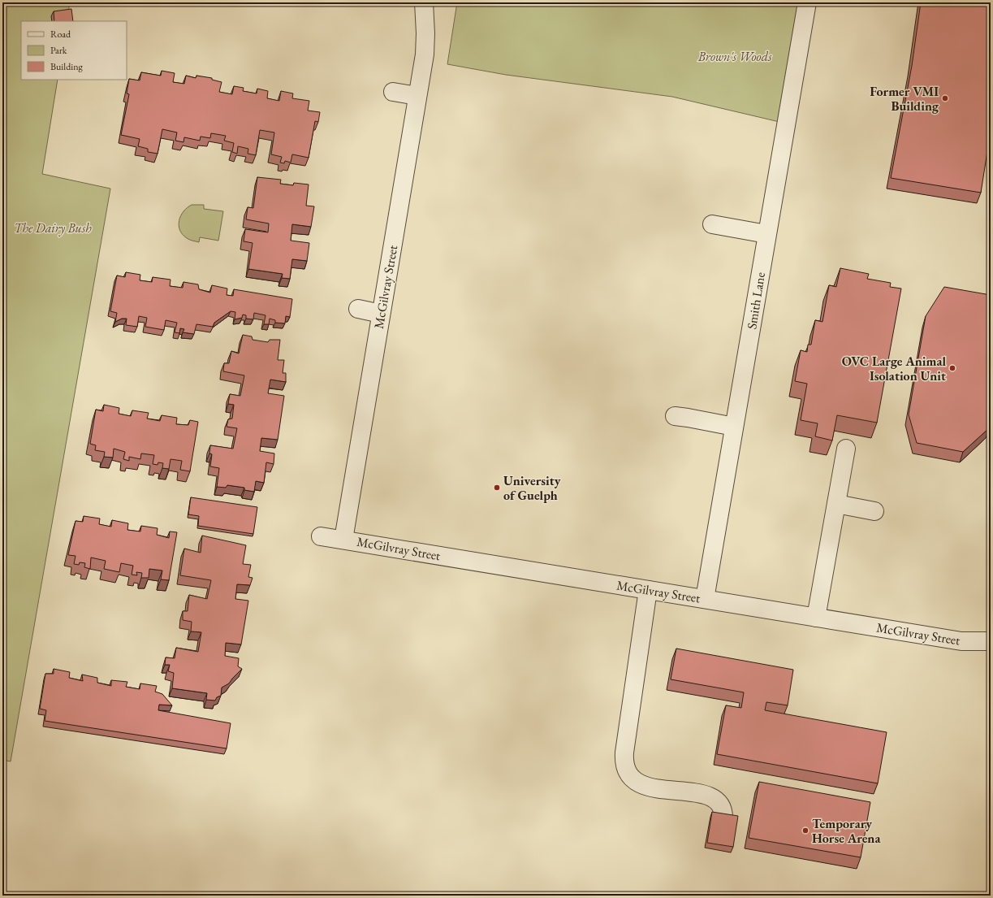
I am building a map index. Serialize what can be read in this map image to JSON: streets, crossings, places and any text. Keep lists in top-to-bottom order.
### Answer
{
  "streets": {
    "street": ["McGilvray Street", "Smith Lane"]
  },
  "crossings": [
    ["McGilvray Street", "Smith Lane"]
  ],
  "parks": ["Brown's Woods", "The Dairy Bush"],
  "places": [
    "Former VMI Building",
    "OVC Large Animal Isolation Unit",
    "University of Guelph",
    "Temporary Horse Arena"
  ],
  "legend": ["Road", "Park", "Building"]
}
